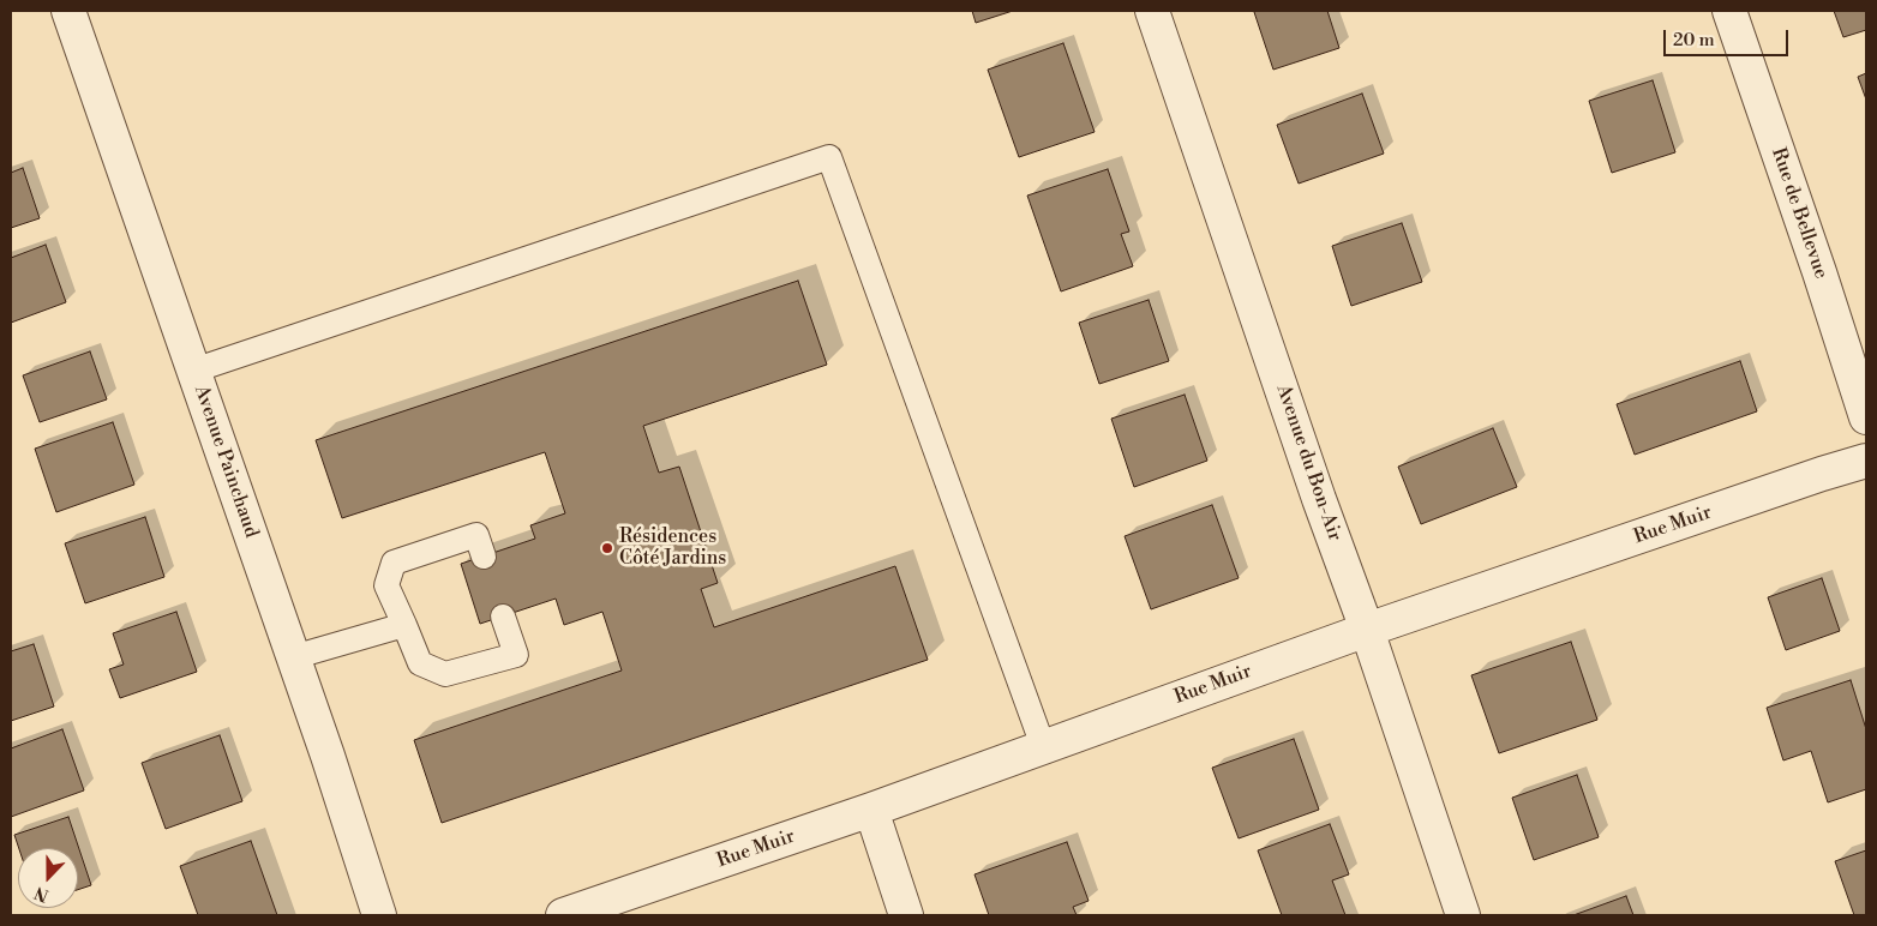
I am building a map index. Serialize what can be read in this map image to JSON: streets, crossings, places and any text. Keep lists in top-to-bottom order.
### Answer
{
  "streets": {
    "street": [
      "Rue de Bellevue",
      "Avenue Painchaud",
      "Avenue du Bon-Air",
      "Rue Muir"
    ]
  },
  "crossings": [
    ["Avenue du Bon-Air", "Rue Muir"]
  ],
  "places": ["Résidences Côté Jardins"],
  "scale_bar": "20 m",
  "north": "bottom"
}
